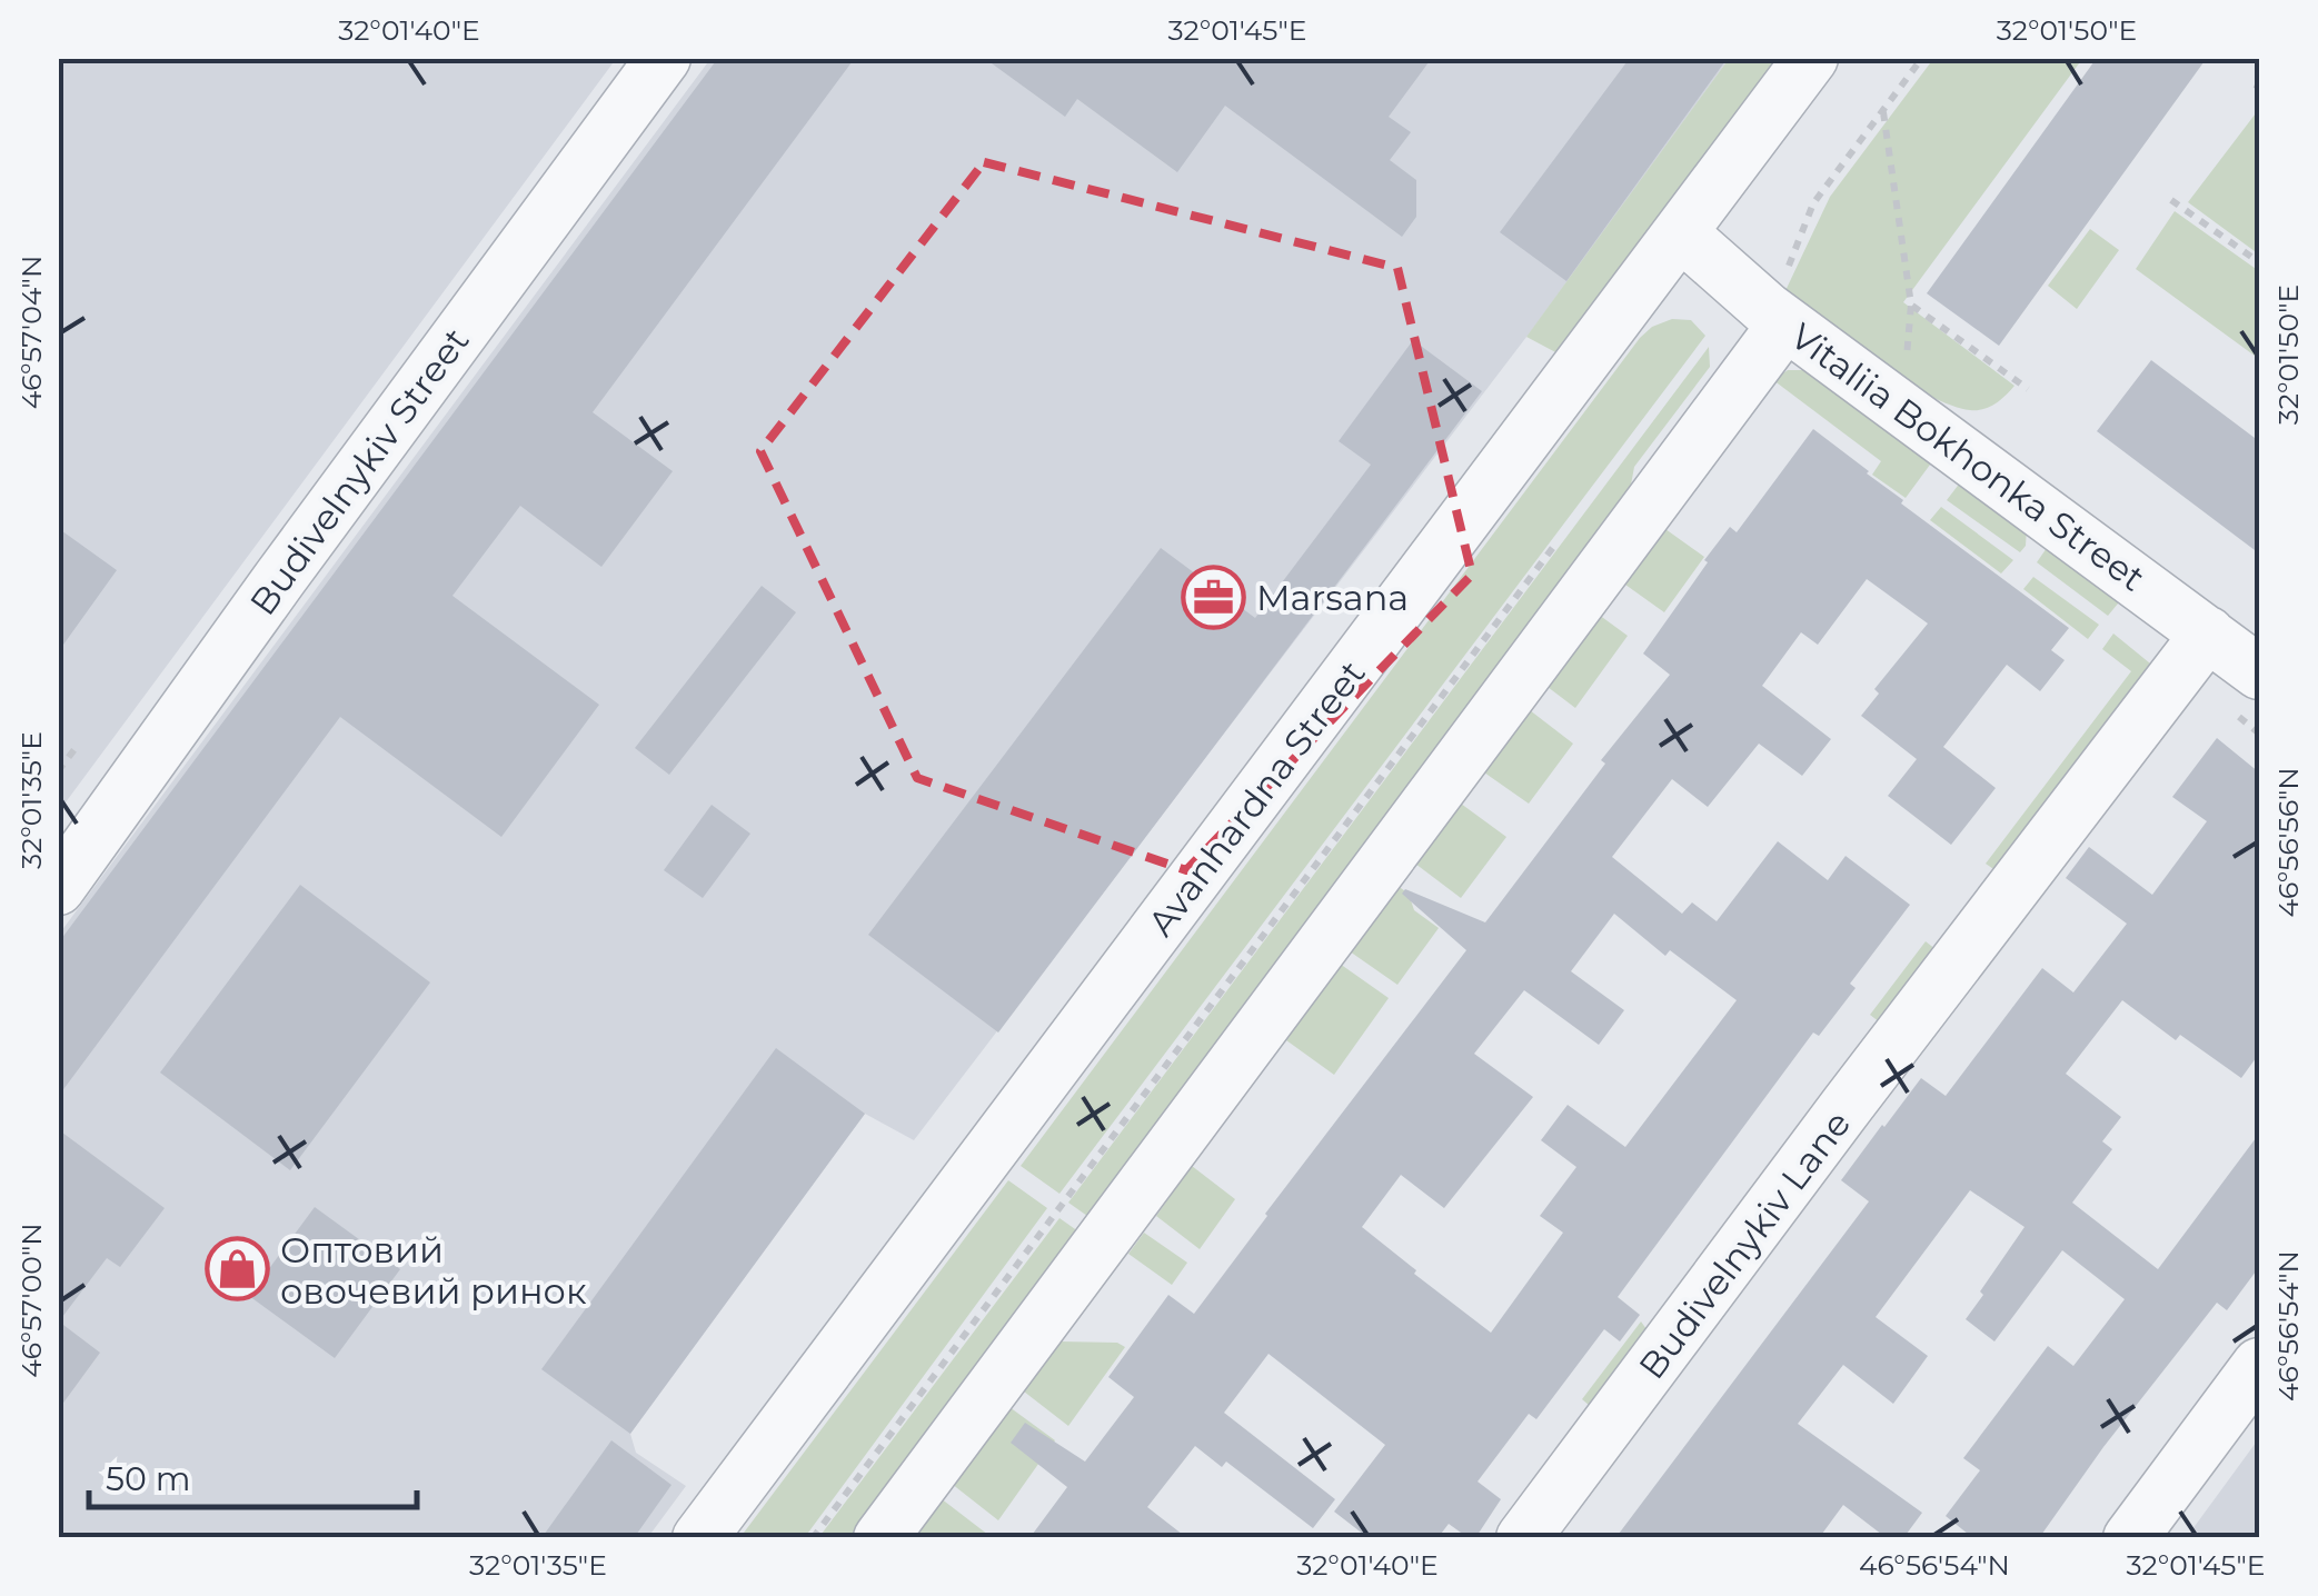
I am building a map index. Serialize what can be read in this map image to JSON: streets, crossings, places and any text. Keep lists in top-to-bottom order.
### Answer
{
  "streets": {
    "street": [
      "Vitaliia Bokhonka Street",
      "Budivelnykiv Street",
      "Avanhardna Street",
      "Budivelnykiv Lane"
    ]
  },
  "crossings": [
    ["Vitaliia Bokhonka Street", "Avanhardna Street"],
    ["Vitaliia Bokhonka Street", "Budivelnykiv Lane"]
  ],
  "places": {
    "office": ["Marsana"],
    "shop": ["Оптовий овочевий ринок"]
  },
  "scale_bar": "50 m",
  "coordinates": [
    "32°01'40\"E",
    "32°01'45\"E",
    "32°01'50\"E",
    "46°57'04\"N",
    "32°01'35\"E",
    "46°56'56\"N",
    "46°57'00\"N",
    "46°56'54\"N"
  ]
}
